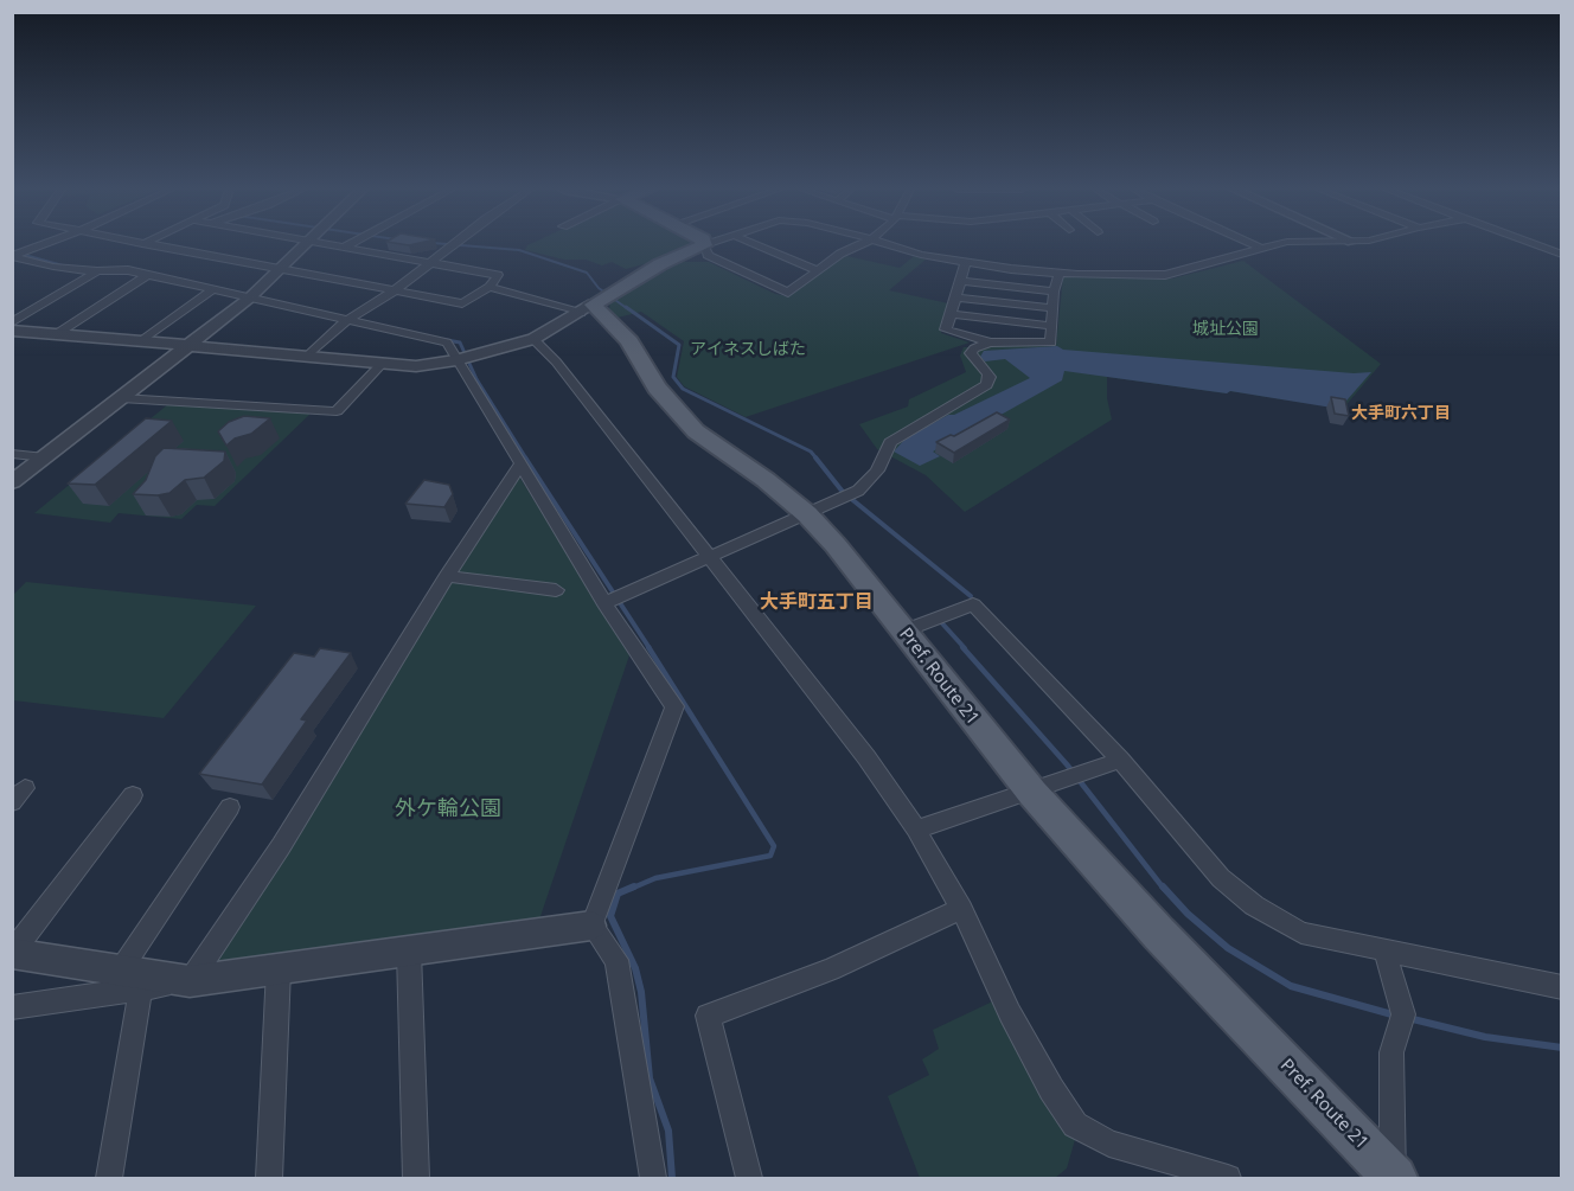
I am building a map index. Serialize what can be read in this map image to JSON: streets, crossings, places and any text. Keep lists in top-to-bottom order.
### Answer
{
  "streets": {
    "main road": ["Pref. Route 21"]
  },
  "districts": ["大手町六丁目", "大手町五丁目"],
  "parks": ["城址公園", "アイネスしばた", "外ケ輪公園"]
}
